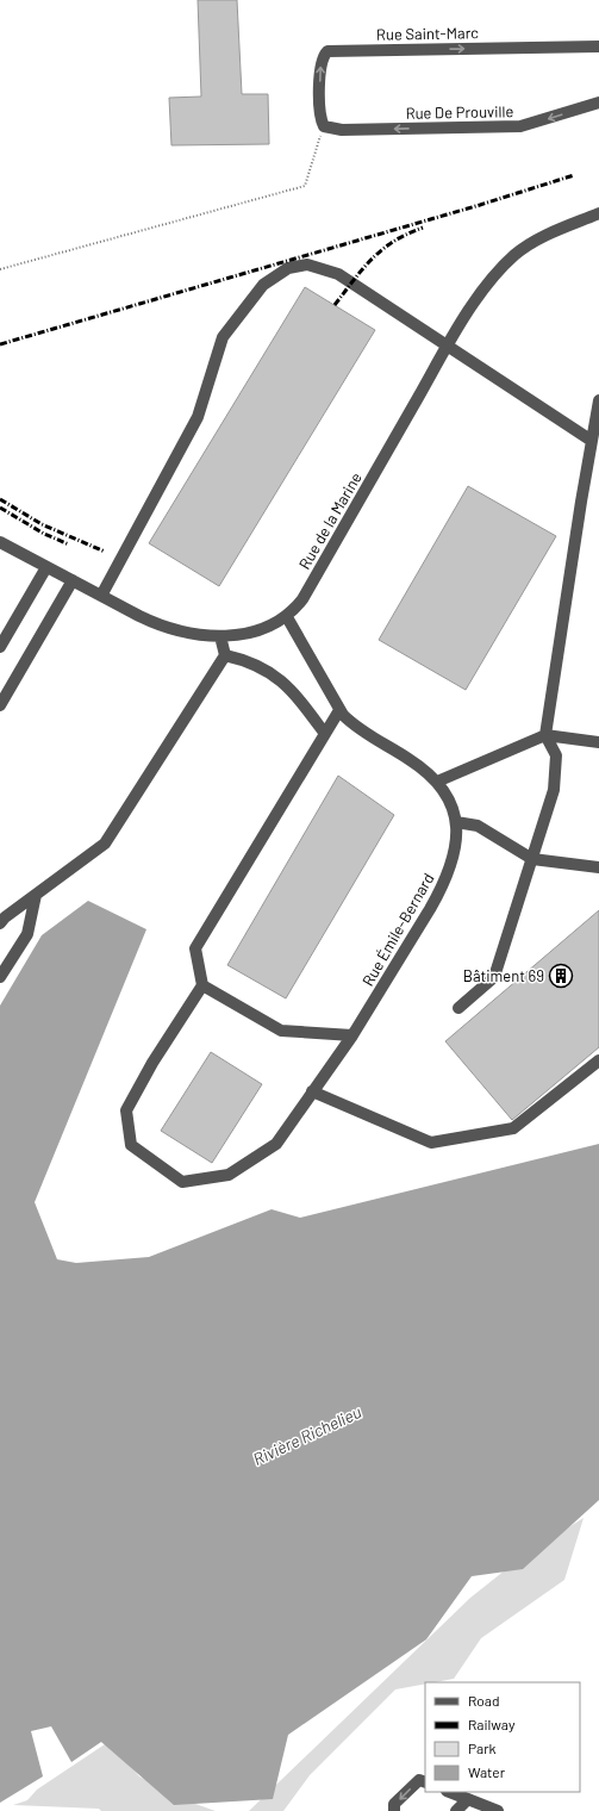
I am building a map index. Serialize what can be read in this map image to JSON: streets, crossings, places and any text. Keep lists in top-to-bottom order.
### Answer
{
  "streets": {
    "street": [
      "Rue Saint-Marc",
      "Rue De Prouville",
      "Rue de la Marine",
      "Rue Émile-Bernard"
    ]
  },
  "crossings": [
    ["Rue Saint-Marc", "Rue De Prouville"],
    ["Rue de la Marine", "Rue Émile-Bernard"]
  ],
  "one_way": ["Rue Saint-Marc", "Rue De Prouville"],
  "water": ["Rivière Richelieu"],
  "places": {
    "building": ["Bâtiment 69"]
  },
  "legend": [
    "Road",
    "Railway",
    "Park",
    "Water"
  ]
}
